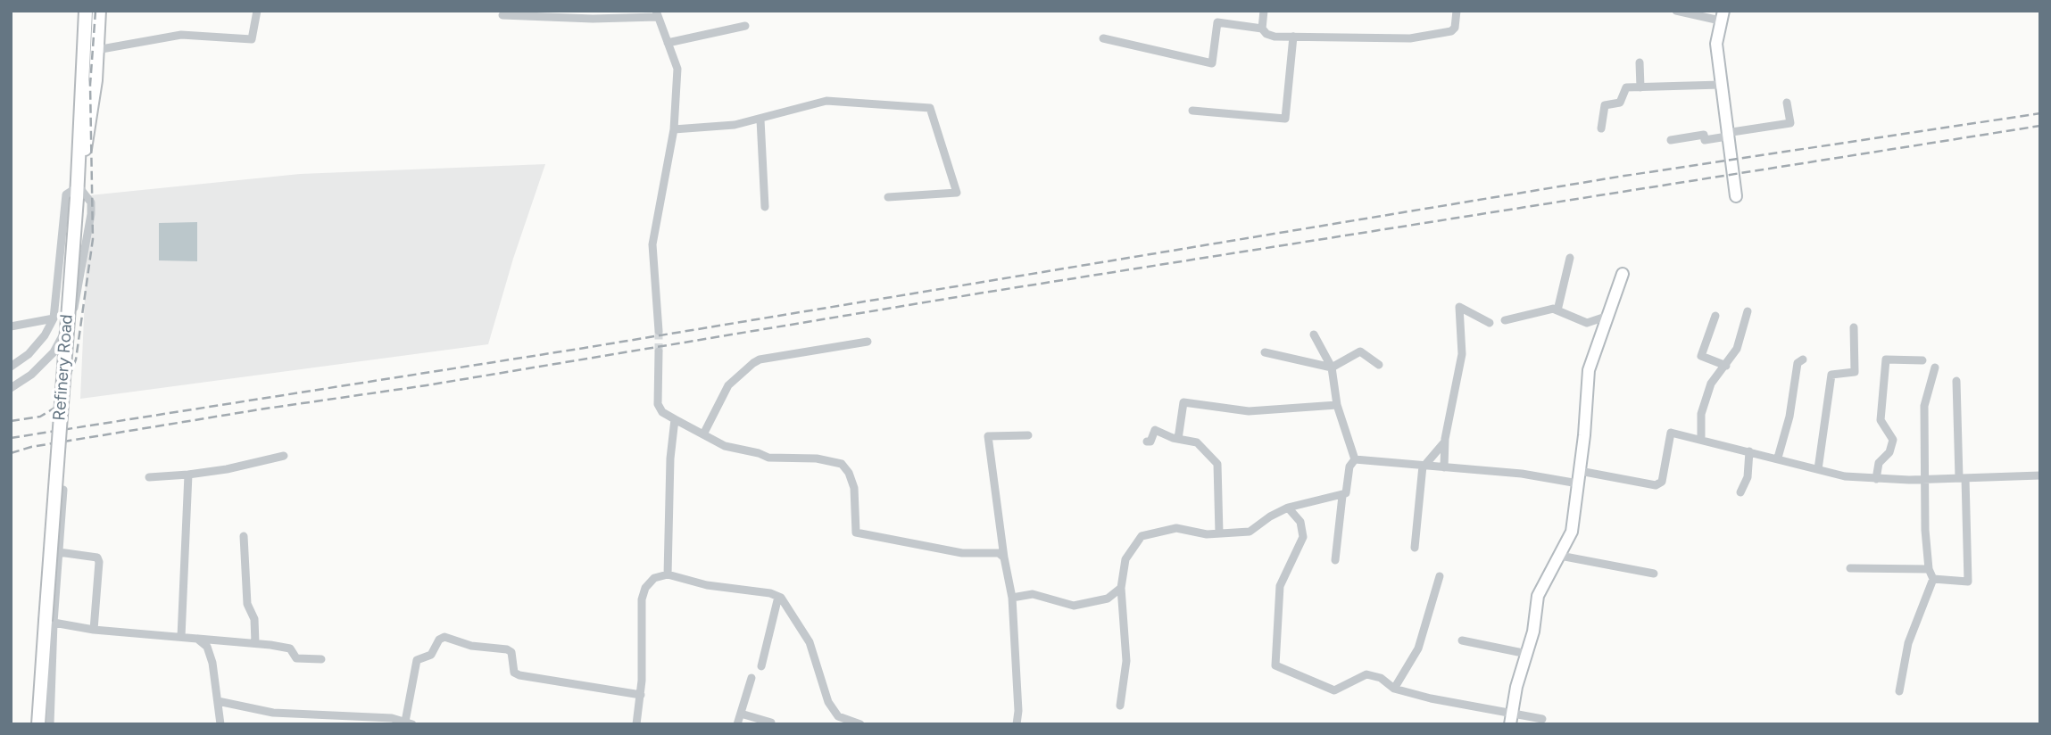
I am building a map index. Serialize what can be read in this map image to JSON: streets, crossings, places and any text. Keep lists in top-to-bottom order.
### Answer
{
  "streets": {
    "highway": ["Refinery Road"]
  }
}
